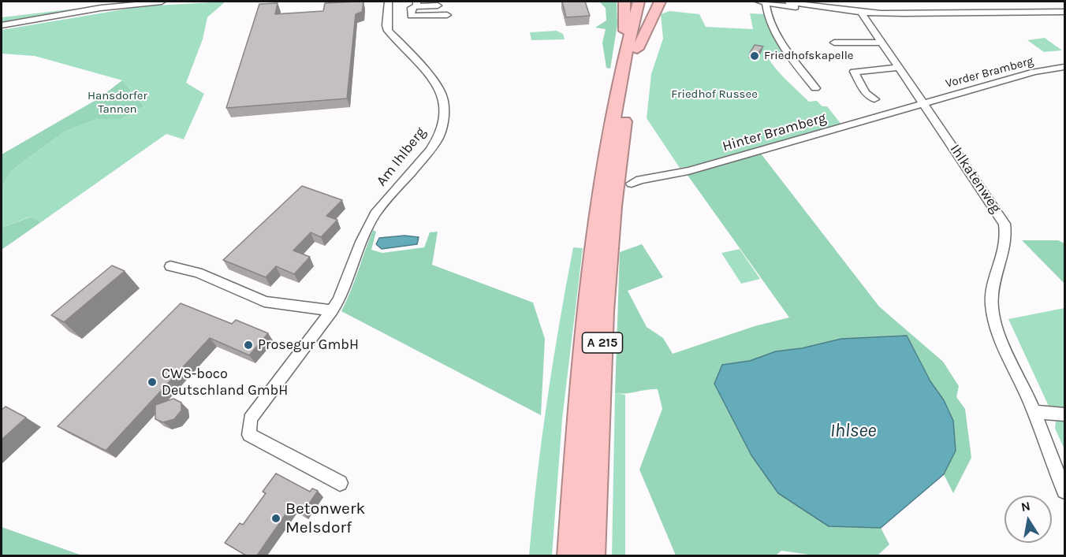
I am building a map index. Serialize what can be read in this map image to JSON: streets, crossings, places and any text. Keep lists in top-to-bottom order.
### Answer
{
  "streets": {
    "highway": ["A 215"],
    "street": [
      "Vorder Bramberg",
      "Hinter Bramberg",
      "Am Ihlberg",
      "Ihlkatenweg"
    ]
  },
  "crossings": [
    ["Vorder Bramberg", "Hinter Bramberg"],
    ["Vorder Bramberg", "Ihlkatenweg"],
    ["Hinter Bramberg", "Ihlkatenweg"]
  ],
  "water": ["Ihlsee"],
  "parks": ["Friedhof Russee", "Hansdorfer Tannen"],
  "places": [
    "Friedhofskapelle",
    "Prosegur GmbH",
    "CWS-boco Deutschland GmbH",
    "Betonwerk Melsdorf"
  ],
  "north": "top"
}
